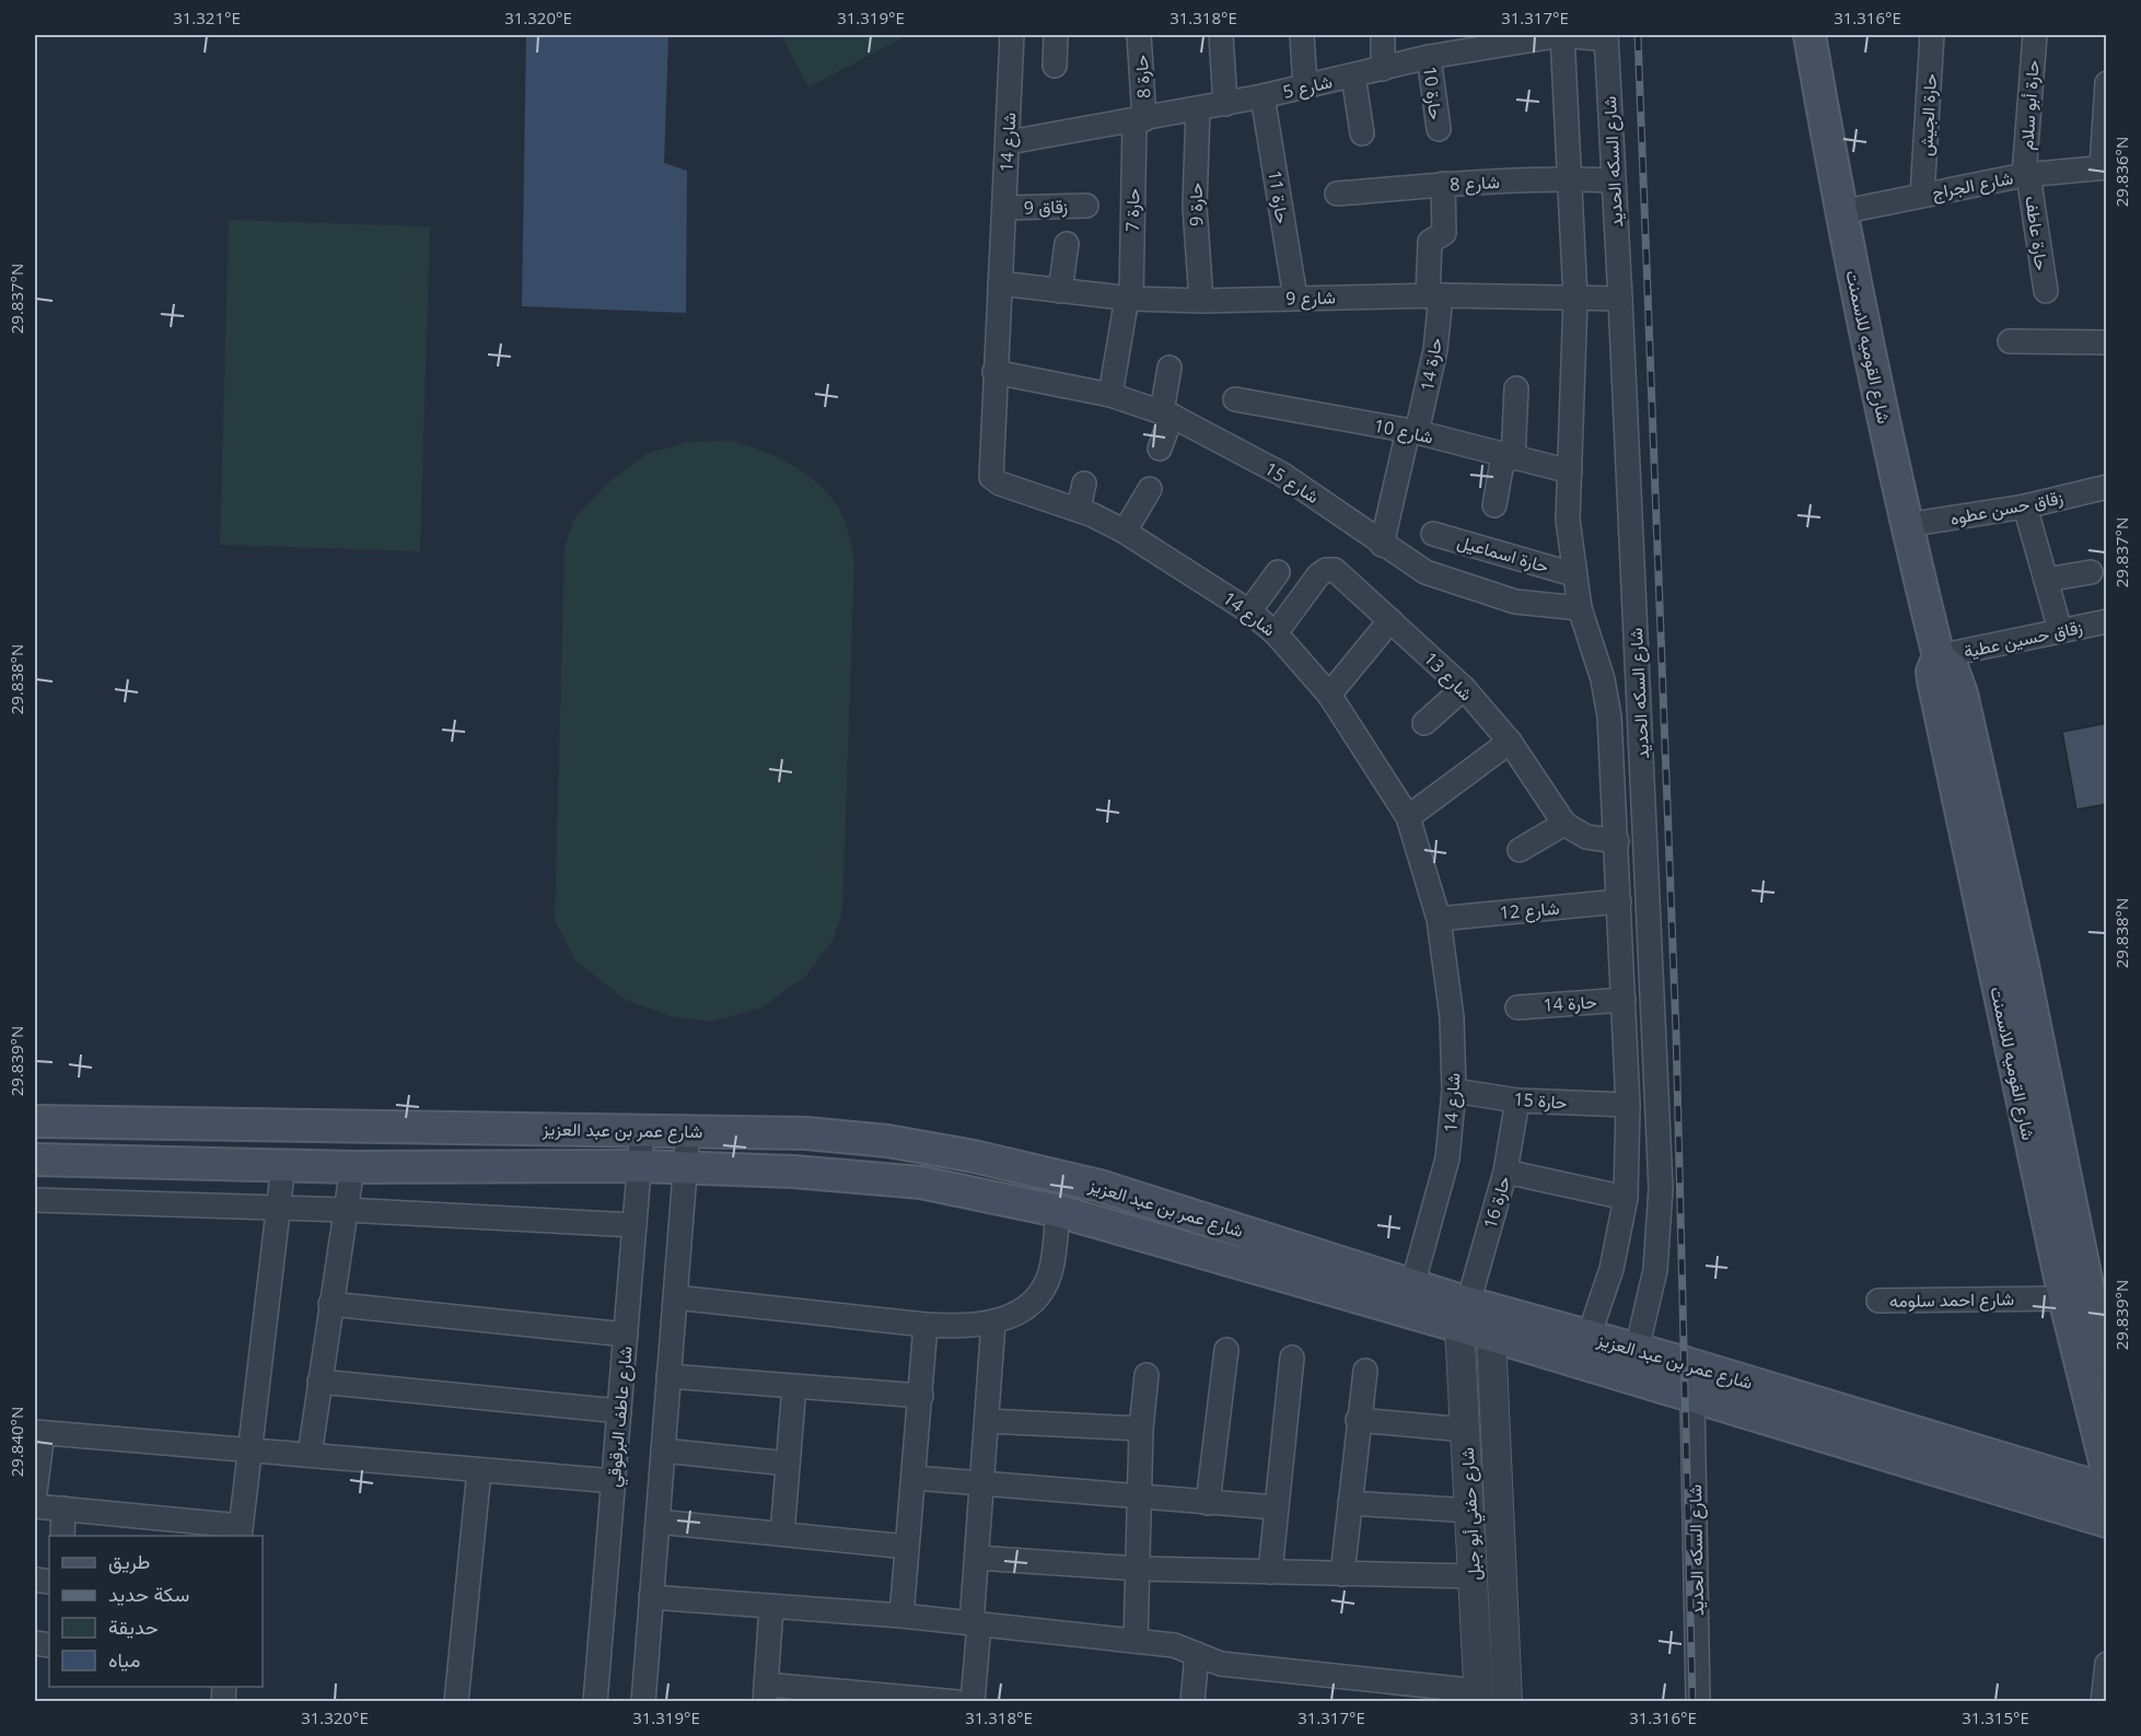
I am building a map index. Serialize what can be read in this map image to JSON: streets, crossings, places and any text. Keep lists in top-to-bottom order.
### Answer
{
  "streets": {
    "main road": ["شارع القوميه للاسمنت", "شارع عمر بن عبد العزيز"],
    "street": [
      "حارة 8",
      "شارع 5",
      "حارة 10",
      "حارة أبو سلام",
      "حارة الجيش",
      "شارع 14",
      "شارع السكه الحديد",
      "شارع 8",
      "شارع الجراج",
      "حارة 11",
      "حارة 9",
      "زقاق 9",
      "حارة 7",
      "حارة عاطف",
      "شارع 9",
      "حارة 14",
      "شارع 10",
      "شارع 15",
      "زقاق حسن عطوه",
      "حارة اسماعيل",
      "زقاق حسين عطية",
      "شارع 13",
      "شارع 12",
      "حارة 15",
      "حارة 16",
      "شارع احمد سلومه",
      "شارع عاطف البرقوقي",
      "شارع حفني أبو جبل"
    ]
  },
  "crossings": [
    ["حارة 8", "شارع 5"],
    ["حارة 8", "حارة 7"],
    ["شارع 5", "حارة 10"],
    ["شارع 5", "شارع 14"],
    ["شارع 5", "شارع السكه الحديد"],
    ["شارع 5", "حارة 11"],
    ["شارع 5", "حارة 9"],
    ["شارع 5", "حارة 7"],
    ["حارة أبو سلام", "شارع الجراج"],
    ["حارة أبو سلام", "حارة عاطف"],
    ["حارة الجيش", "شارع الجراج"],
    ["شارع 14", "زقاق 9"],
    ["شارع 14", "شارع 9"],
    ["شارع 14", "شارع 15"],
    ["شارع 14", "شارع 13"],
    ["شارع 14", "شارع 12"],
    ["شارع 14", "حارة 15"],
    ["شارع 14", "شارع عمر بن عبد العزيز"],
    ["شارع السكه الحديد", "شارع 8"],
    ["شارع السكه الحديد", "شارع 9"],
    ["شارع السكه الحديد", "حارة 14"],
    ["شارع السكه الحديد", "شارع 10"],
    ["شارع السكه الحديد", "شارع 15"],
    ["شارع السكه الحديد", "حارة اسماعيل"],
    ["شارع السكه الحديد", "شارع 12"],
    ["شارع السكه الحديد", "حارة 15"],
    ["شارع السكه الحديد", "شارع عمر بن عبد العزيز"],
    ["شارع 8", "حارة 14"],
    ["شارع الجراج", "حارة عاطف"],
    ["شارع الجراج", "شارع القوميه للاسمنت"],
    ["حارة 11", "شارع 9"],
    ["حارة 9", "شارع 9"],
    ["حارة 7", "شارع 9"],
    ["حارة 7", "شارع 15"],
    ["شارع 9", "حارة 14"],
    ["شارع القوميه للاسمنت", "زقاق حسن عطوه"],
    ["شارع القوميه للاسمنت", "زقاق حسين عطية"],
    ["شارع القوميه للاسمنت", "شارع احمد سلومه"],
    ["حارة 14", "شارع 10"],
    ["حارة 14", "شارع 15"],
    ["حارة 15", "حارة 16"],
    ["شارع عمر بن عبد العزيز", "حارة 16"],
    ["شارع عمر بن عبد العزيز", "شارع عاطف البرقوقي"],
    ["شارع عمر بن عبد العزيز", "شارع حفني أبو جبل"],
    ["حارة 16", "شارع حفني أبو جبل"]
  ],
  "legend": [
    "طريق",
    "سكة حديد",
    "حديقة",
    "مياه"
  ],
  "coordinates": [
    "31.321°E",
    "31.320°E",
    "31.319°E",
    "31.318°E",
    "31.317°E",
    "31.316°E",
    "29.836°N",
    "29.837°N",
    "29.838°N",
    "29.839°N",
    "29.840°N",
    "31.315°E"
  ]
}
